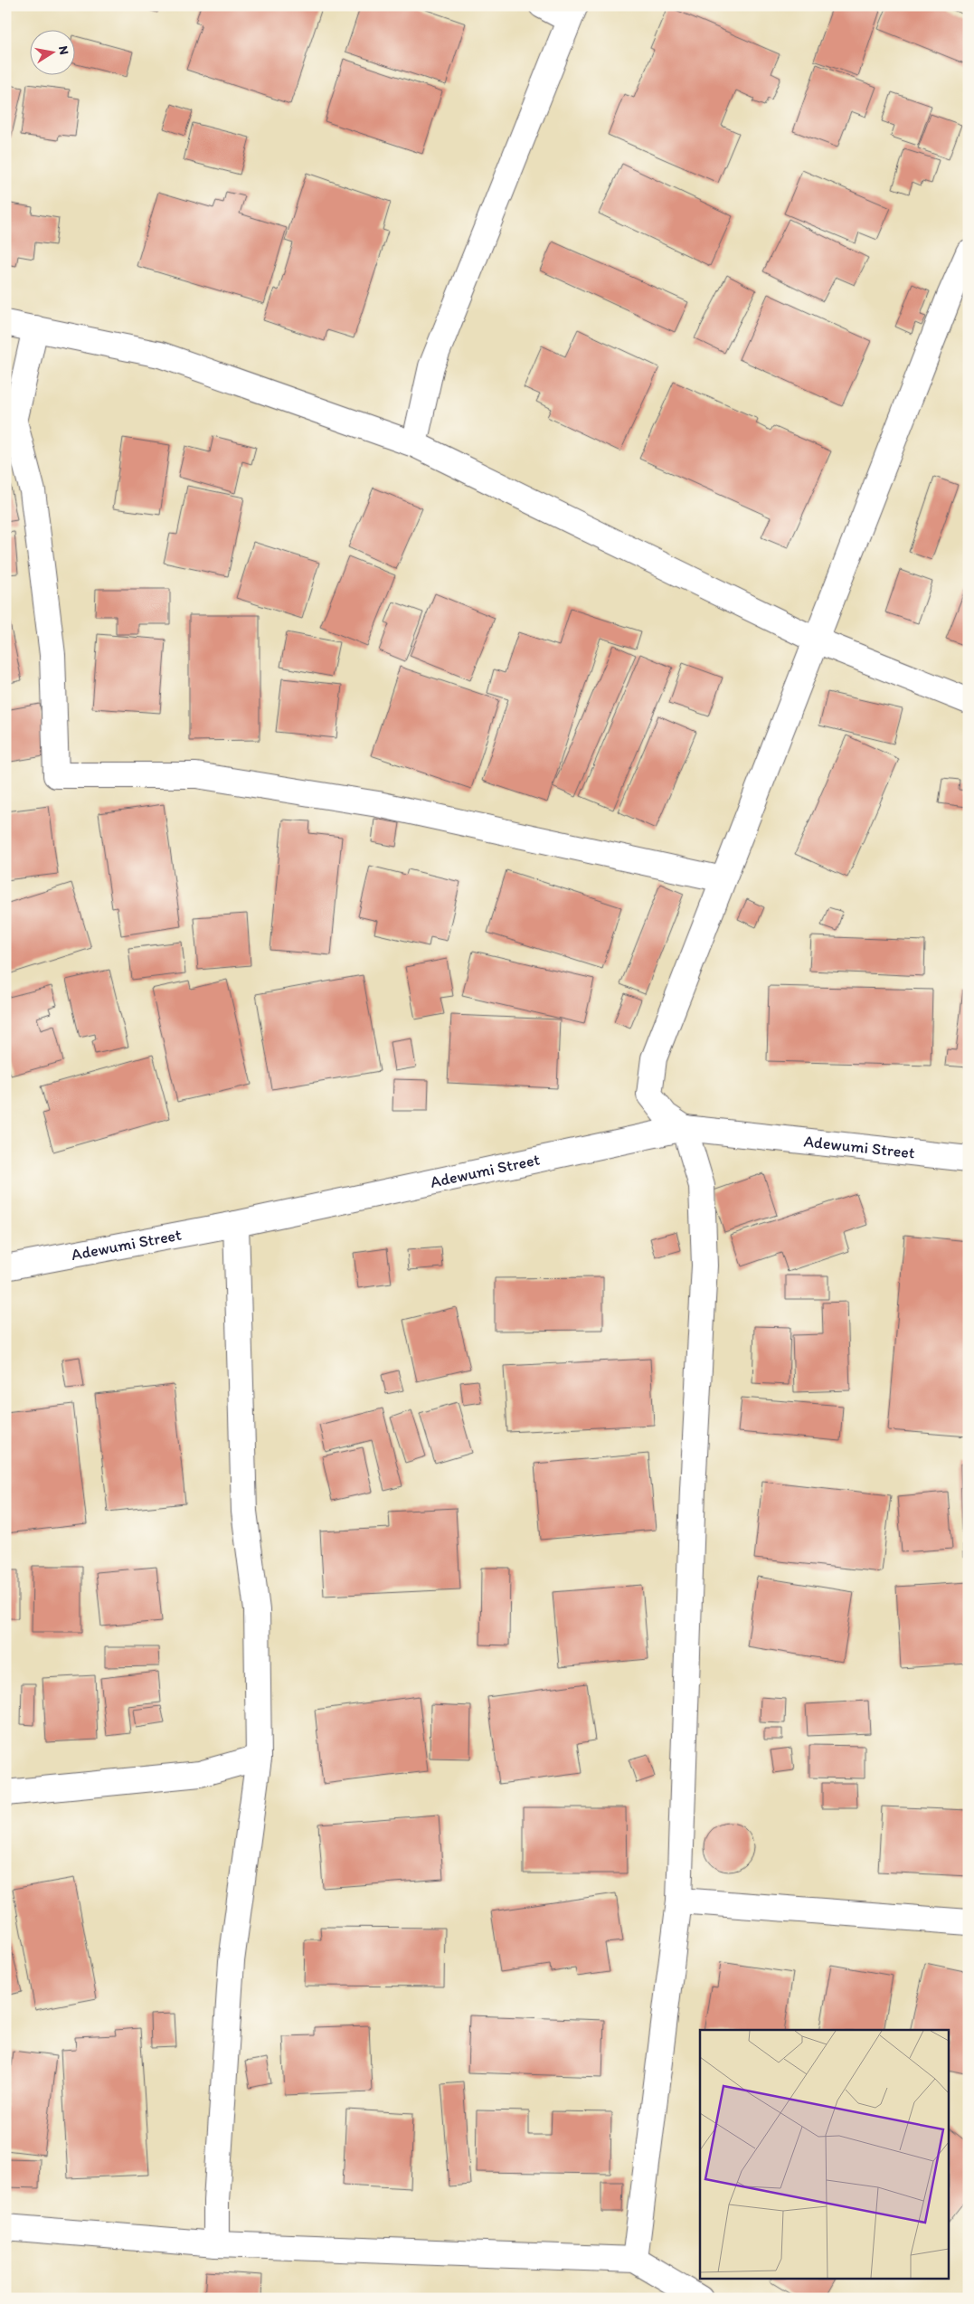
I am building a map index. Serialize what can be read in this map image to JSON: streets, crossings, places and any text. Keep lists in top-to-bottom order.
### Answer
{
  "streets": {
    "street": ["Adewumi Street"]
  },
  "north": "right"
}
